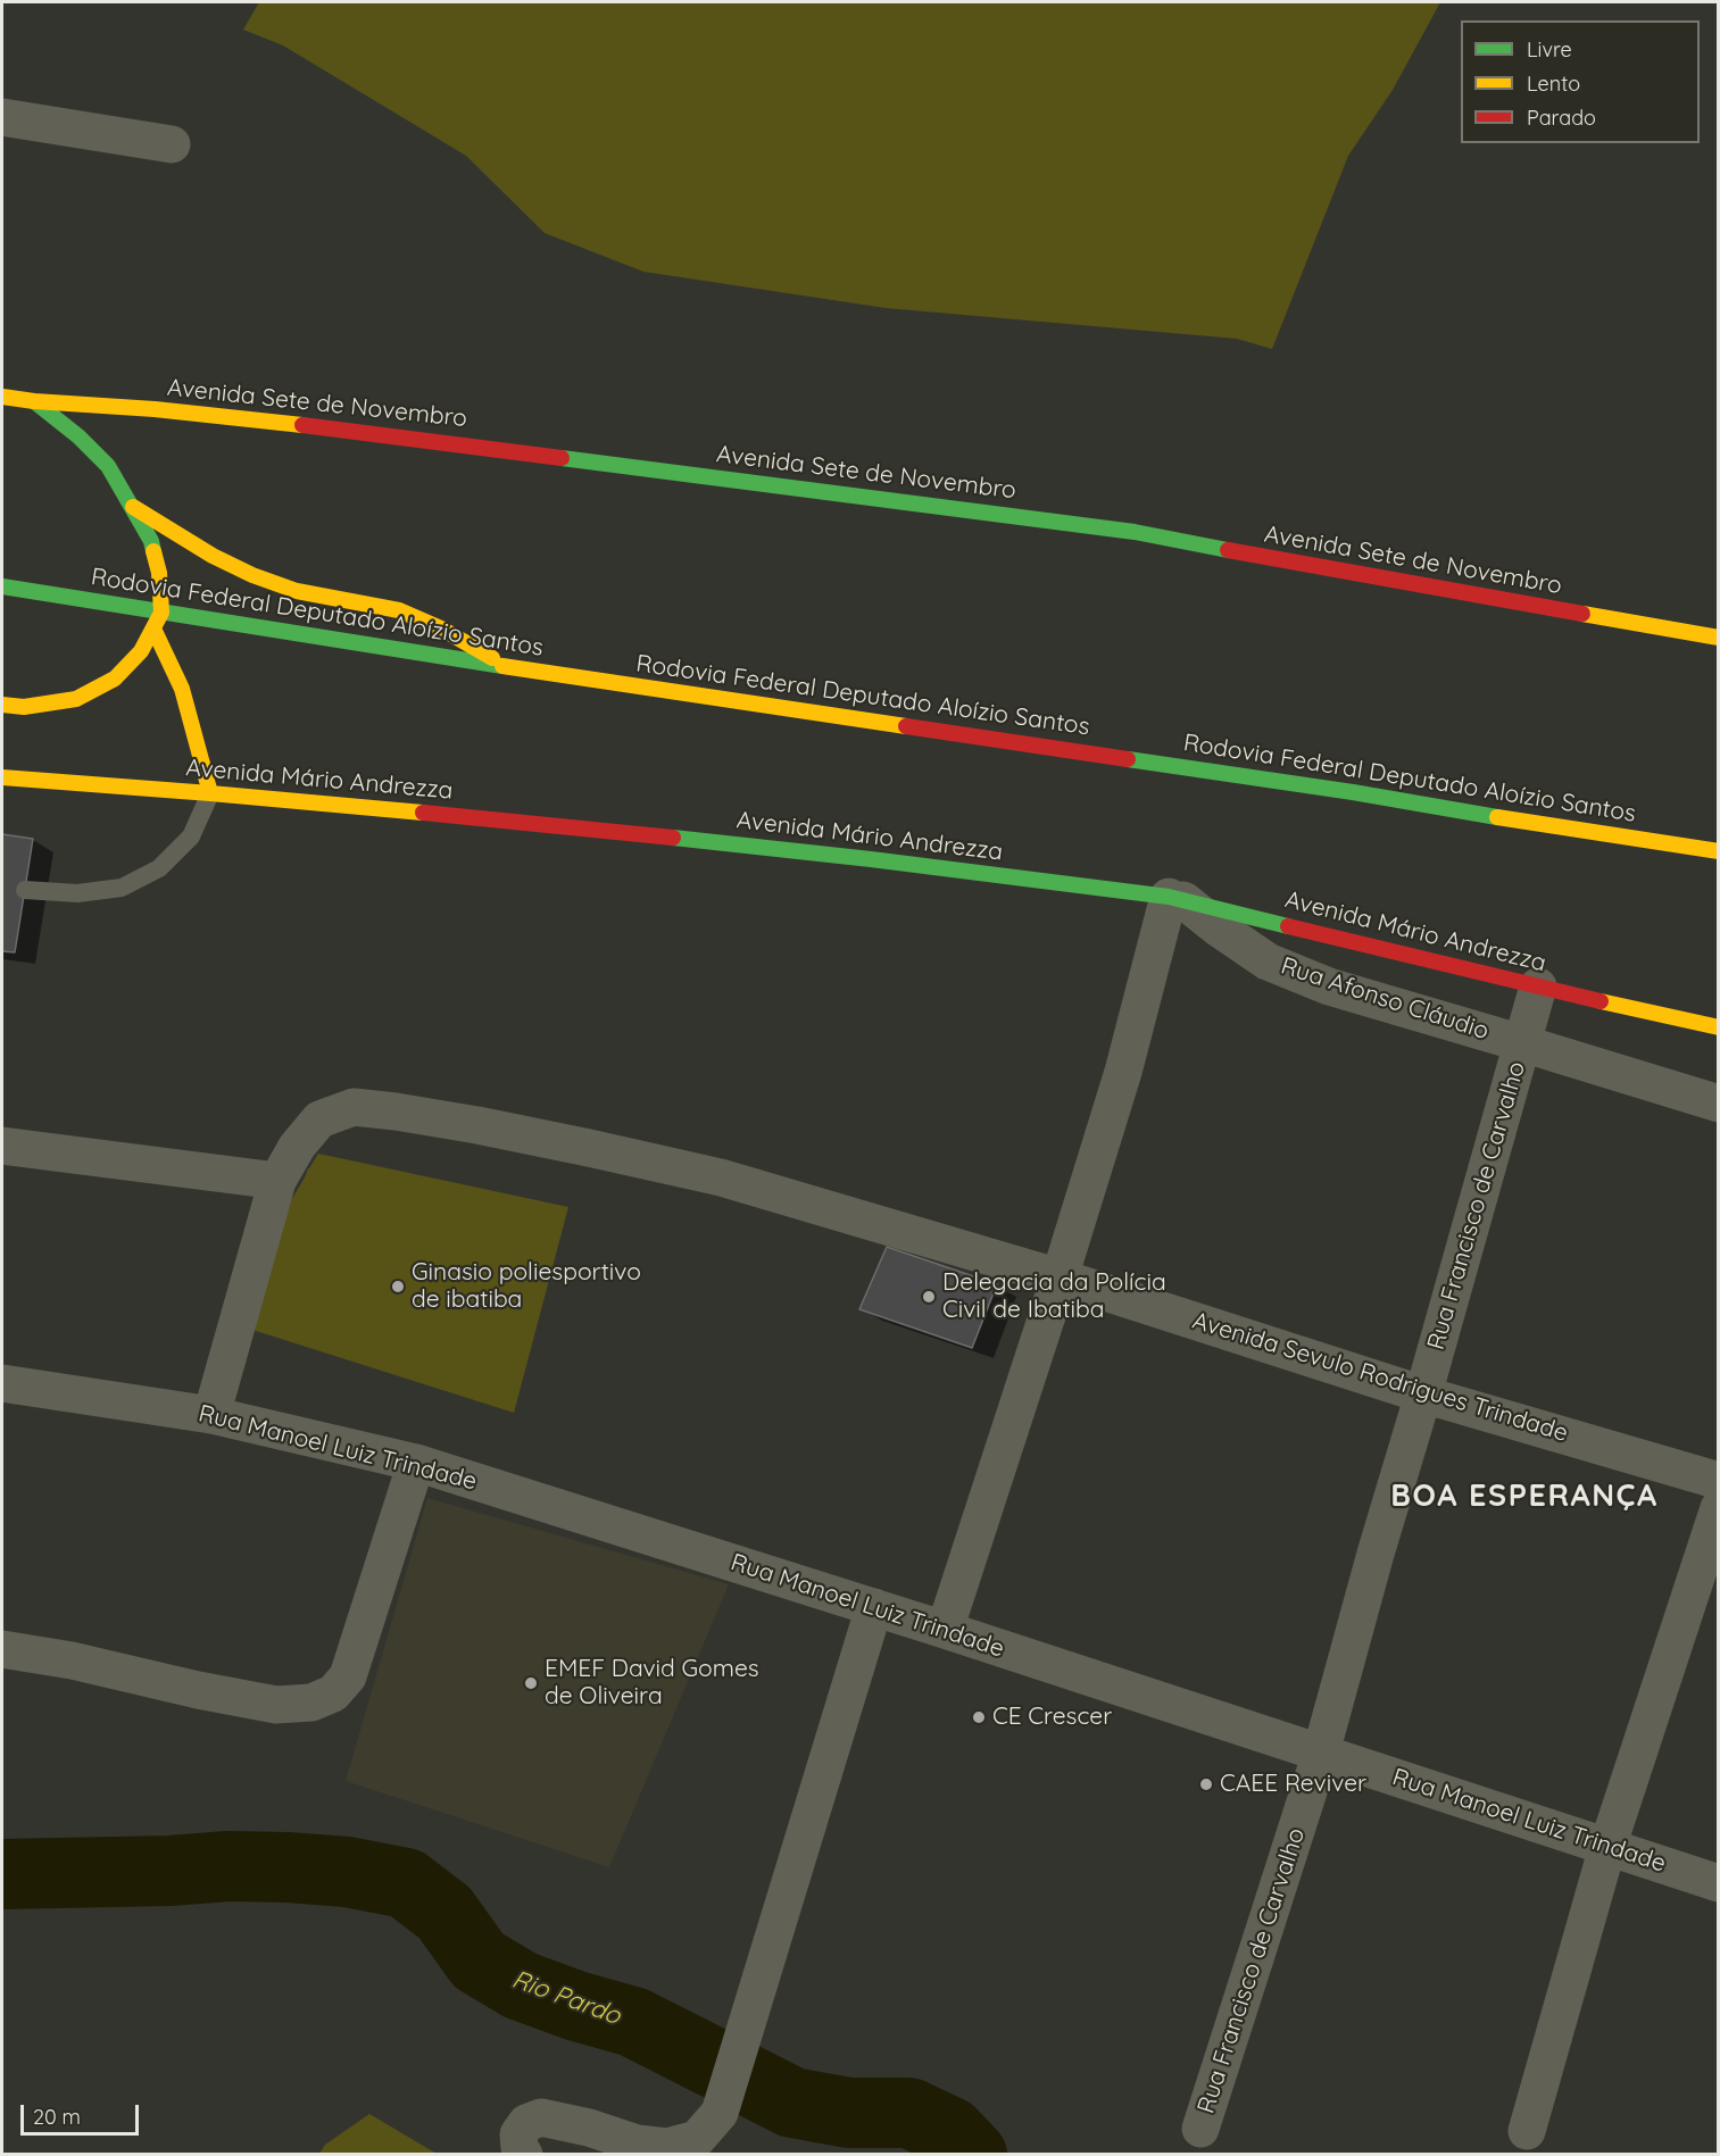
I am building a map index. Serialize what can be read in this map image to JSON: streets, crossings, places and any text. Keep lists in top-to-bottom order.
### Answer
{
  "streets": {
    "main road": ["Avenida Sete de Novembro", "Rodovia Federal Deputado Aloízio Santos", "Avenida Mário Andrezza"],
    "street": [
      "Rua Afonso Cláudio",
      "Rua Francisco de Carvalho",
      "Avenida Sevulo Rodrigues Trindade",
      "Rua Manoel Luiz Trindade"
    ]
  },
  "crossings": [
    ["Avenida Mário Andrezza", "Rua Afonso Cláudio"],
    ["Avenida Mário Andrezza", "Rua Francisco de Carvalho"],
    ["Rua Afonso Cláudio", "Rua Francisco de Carvalho"],
    ["Rua Francisco de Carvalho", "Avenida Sevulo Rodrigues Trindade"],
    ["Rua Francisco de Carvalho", "Rua Manoel Luiz Trindade"],
    ["Avenida Sevulo Rodrigues Trindade", "Rua Manoel Luiz Trindade"]
  ],
  "districts": ["BOA ESPERANÇA"],
  "water": ["Rio Pardo"],
  "places": [
    "Ginasio poliesportivo de ibatiba",
    "Delegacia da Polícia Civil de Ibatiba",
    "EMEF David Gomes de Oliveira",
    "CE Crescer",
    "CAEE Reviver"
  ],
  "legend": ["Livre", "Lento", "Parado"],
  "scale_bar": "20 m"
}
